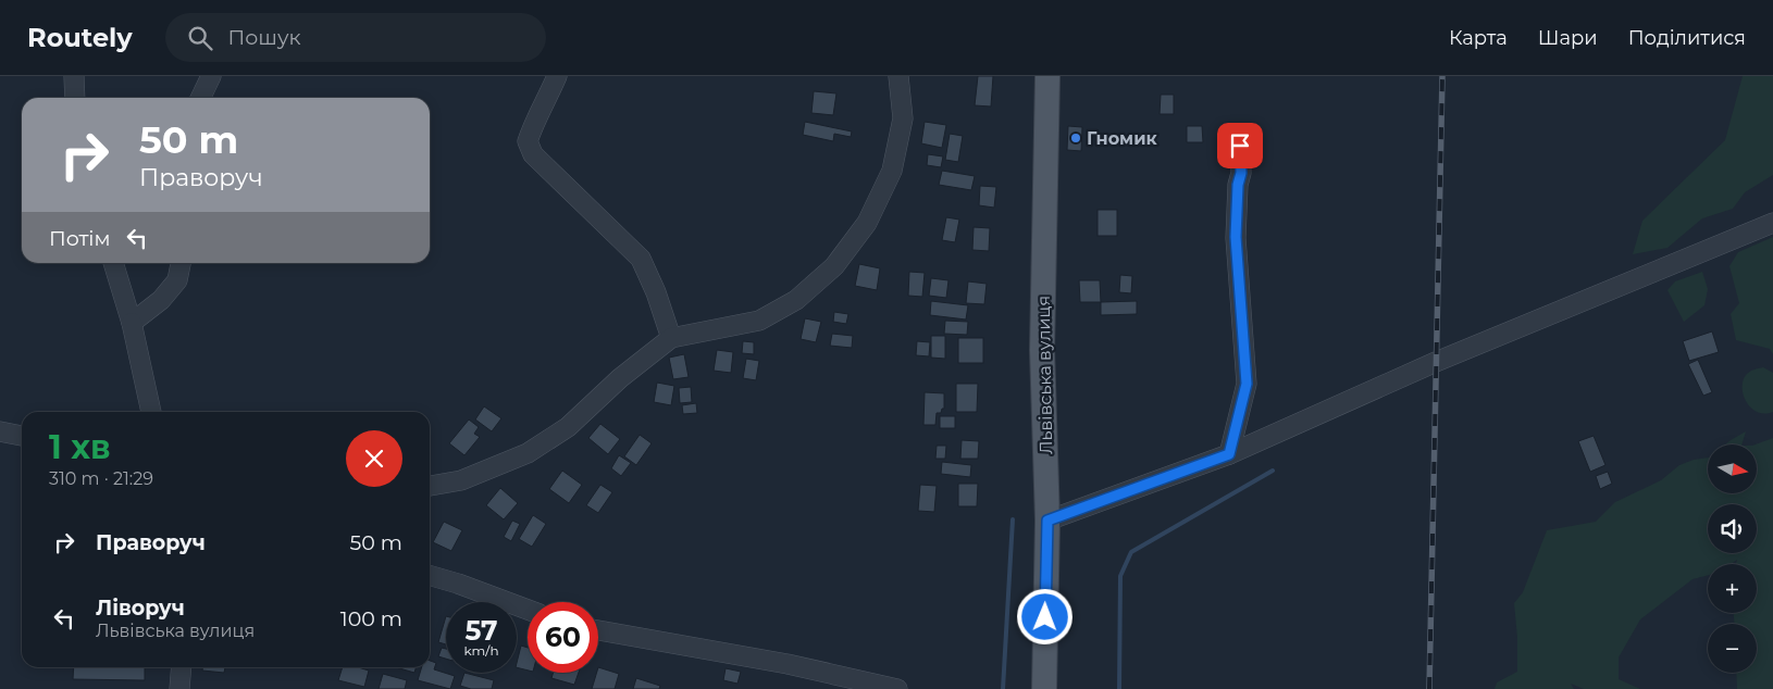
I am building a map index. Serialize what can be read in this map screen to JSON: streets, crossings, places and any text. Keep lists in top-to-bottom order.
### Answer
{
  "streets": {
    "main road": ["Львівська вулиця"]
  },
  "places": ["Гномик"],
  "north": "right",
  "page": {
    "header": "Routely",
    "search": "Пошук",
    "nav": ["Карта", "Шари", "Поділитися"],
    "turn": ["50 m", "Праворуч"],
    "then": "Потім",
    "heading": ["1 хв", "310 m · 21:29"],
    "map_buttons": ["+", "−"],
    "list": [
      {
        "name": "Праворуч",
        "value": "50 m"
      },
      {
        "name": "Ліворуч",
        "note": "Львівська вулиця",
        "value": "100 m"
      }
    ],
    "speed": "57 km/h",
    "limit": "60"
  }
}
